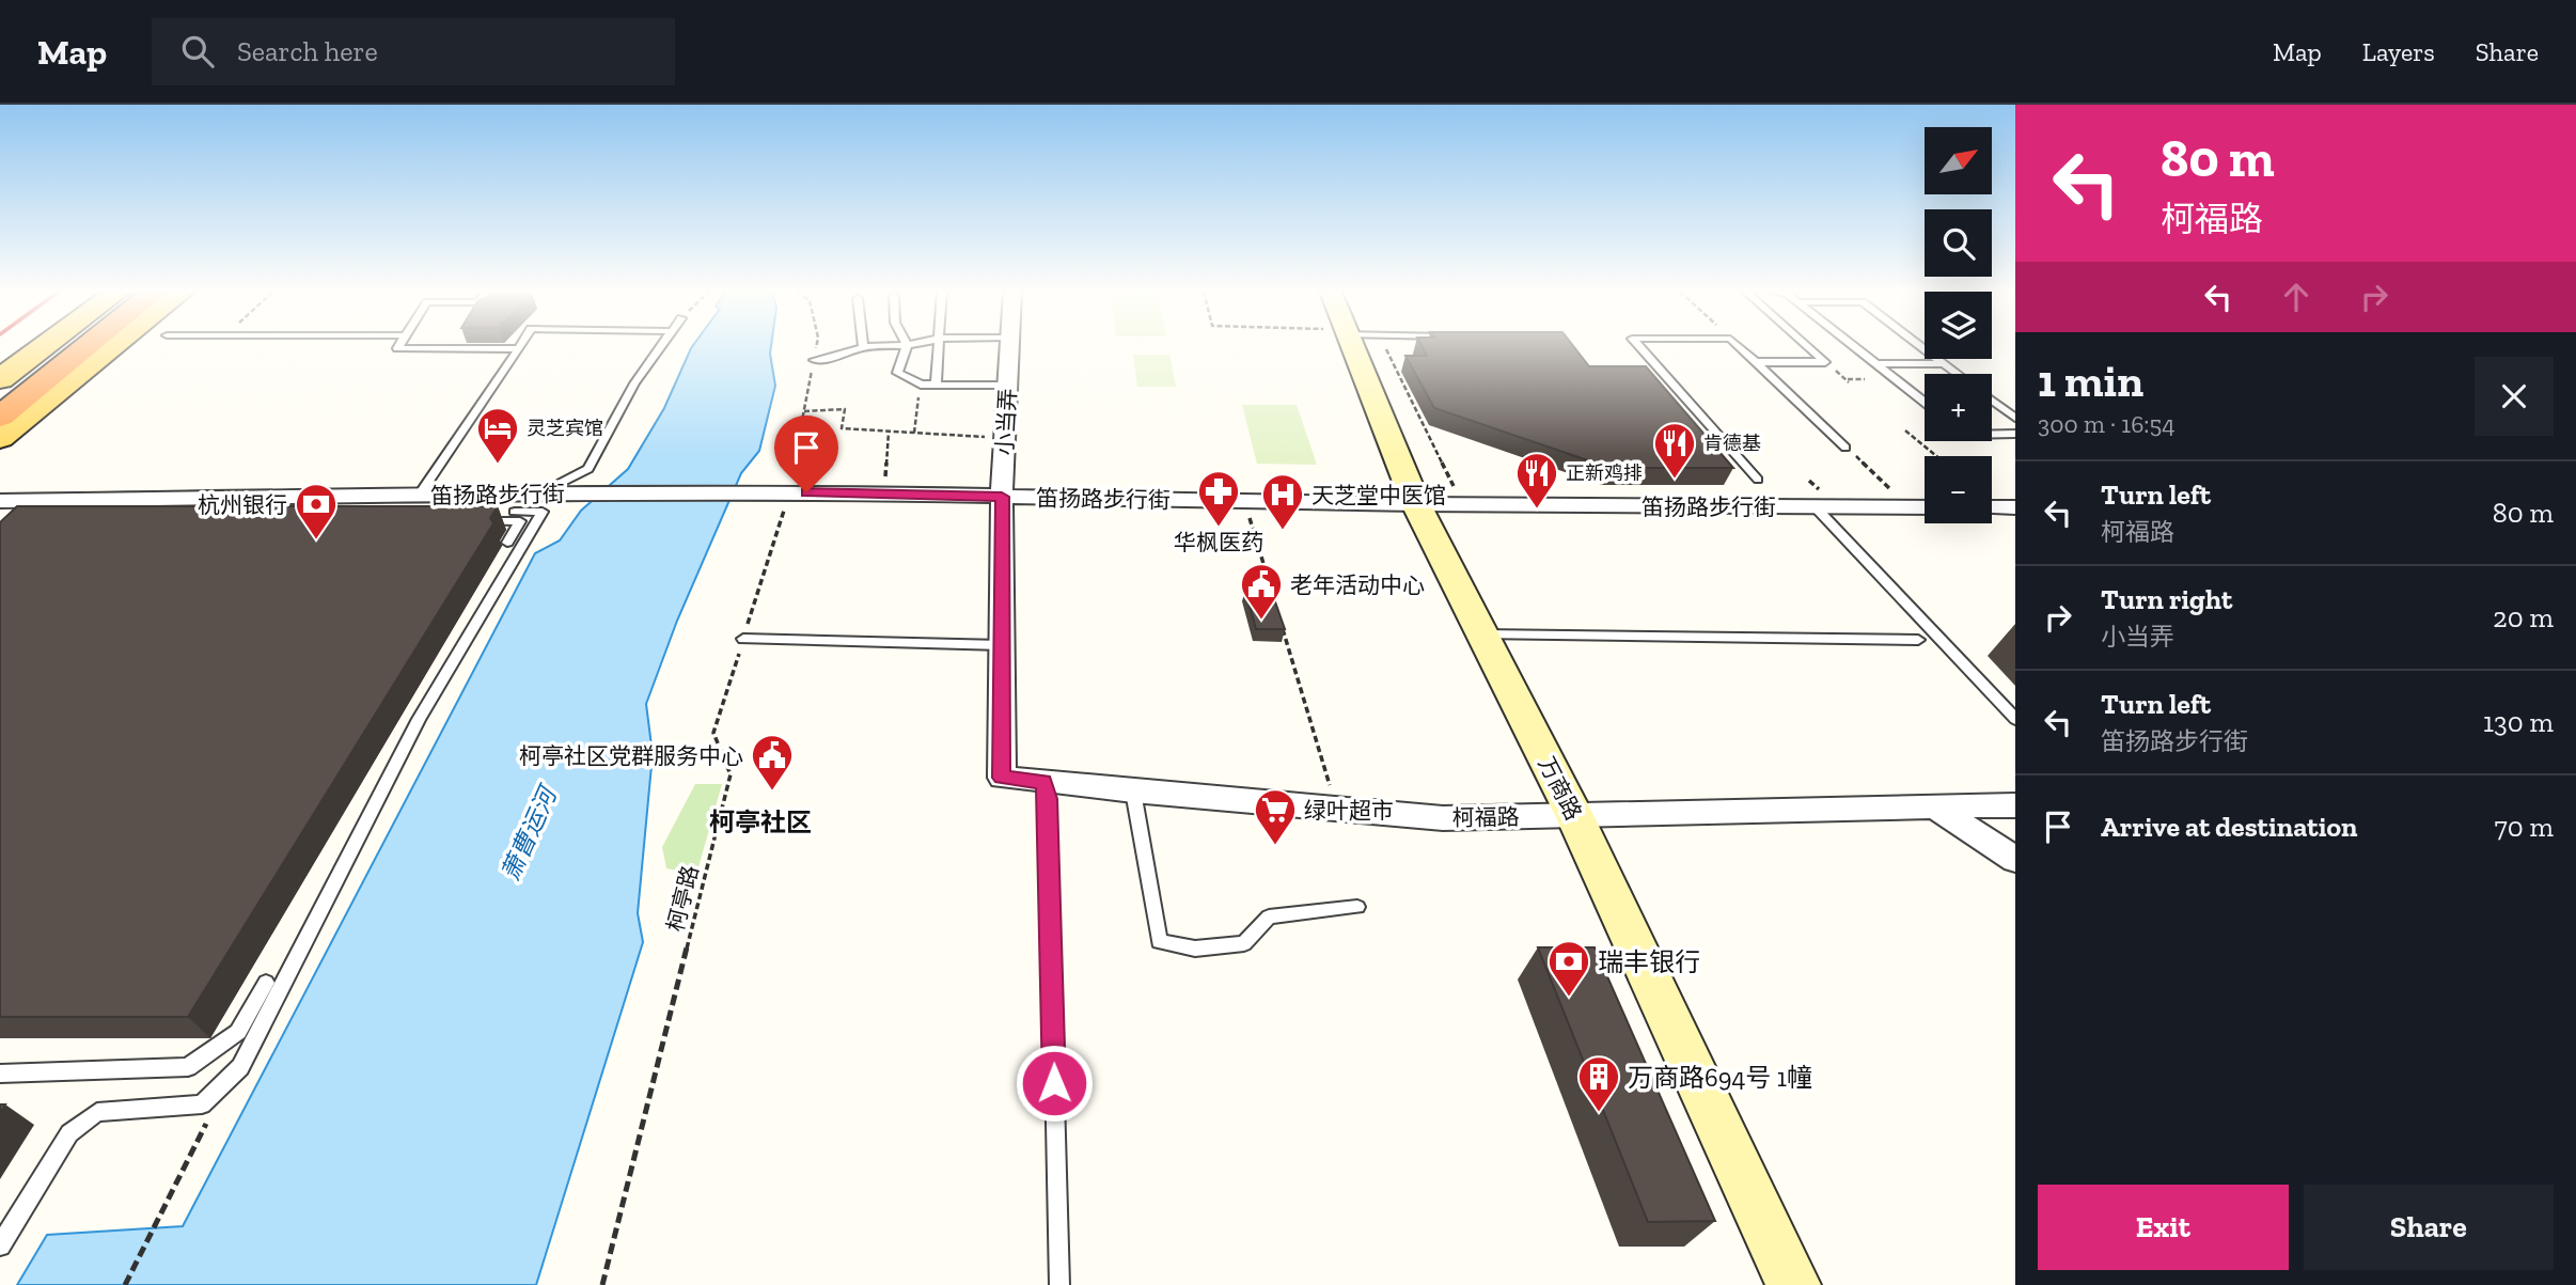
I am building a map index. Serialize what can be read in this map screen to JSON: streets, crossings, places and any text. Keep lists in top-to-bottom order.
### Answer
{
  "streets": {
    "street": [
      "小当弄",
      "笛扬路步行街",
      "万商路",
      "柯福路"
    ],
    "path": ["柯亭路"]
  },
  "crossings": [
    ["小当弄", "笛扬路步行街"],
    ["小当弄", "柯福路"],
    ["笛扬路步行街", "万商路"],
    ["笛扬路步行街", "柯亭路"],
    ["万商路", "柯福路"]
  ],
  "districts": ["柯亭社区"],
  "water": ["萧曹运河"],
  "places": {
    "hotel": ["灵芝宾馆"],
    "restaurant": ["肯德基", "正新鸡排"],
    "pharmacy": ["华枫医药"],
    "hospital": ["天芝堂中医馆"],
    "bank": ["杭州银行", "瑞丰银行"],
    "public building": ["老年活动中心", "柯亭社区党群服务中心"],
    "supermarket": ["绿叶超市"],
    "building": ["万商路694号 1幢"]
  },
  "north": "top right",
  "page": {
    "header": "Map",
    "search": "Search here",
    "nav": ["Map", "Layers", "Share"],
    "turn": ["80 m", "柯福路"],
    "map_buttons": ["+", "−"],
    "heading": ["1 min", "300 m · 16:54"],
    "list": [
      {
        "name": "Turn left",
        "note": "柯福路",
        "value": "80 m"
      },
      {
        "name": "Turn right",
        "note": "小当弄",
        "value": "20 m"
      },
      {
        "name": "Turn left",
        "note": "笛扬路步行街",
        "value": "130 m"
      },
      {
        "name": "Arrive at destination",
        "value": "70 m"
      }
    ],
    "buttons": ["Exit", "Share"]
  }
}
